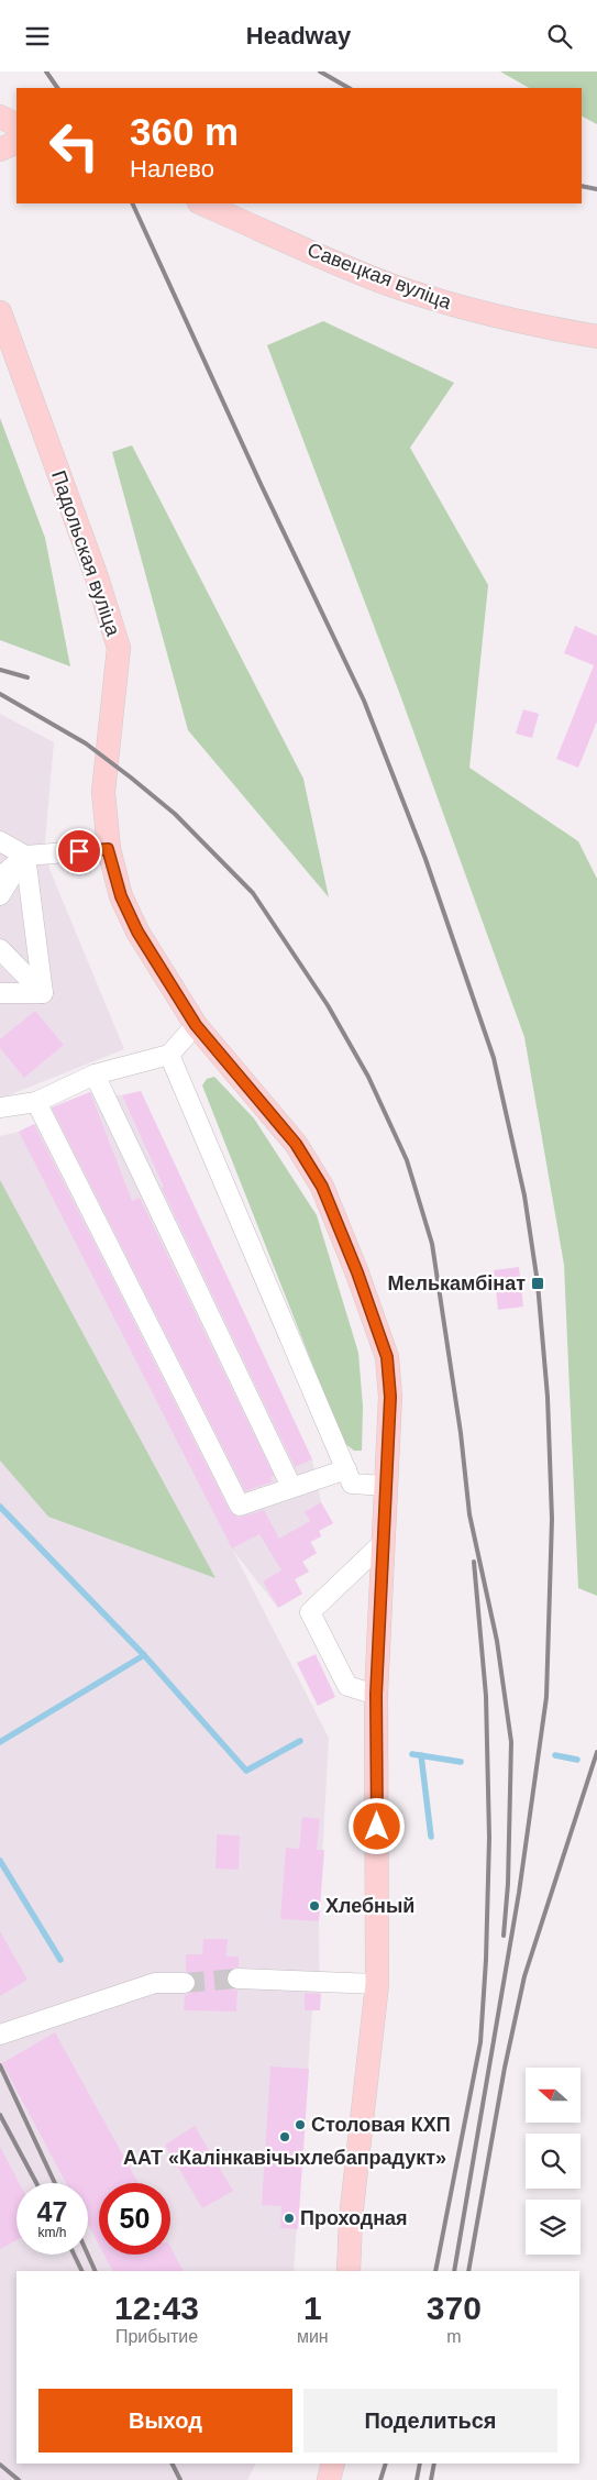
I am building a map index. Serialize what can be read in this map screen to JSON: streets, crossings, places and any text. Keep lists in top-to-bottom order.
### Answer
{
  "streets": {
    "main road": ["Савецкая вуліца", "Падольская вуліца"]
  },
  "places": {
    "transit": ["Мелькамбінат"],
    "other": [
      "Хлебный",
      "Столовая КХП",
      "ААТ «Калінкавічыхлебапрадукт»",
      "Проходная"
    ]
  },
  "north": "left",
  "page": {
    "header": "Headway",
    "turn": ["360 m", "Налево"],
    "speed": "47 km/h",
    "limit": "50",
    "eta": [
      "12:43",
      "Прибытие",
      "1",
      "мин",
      "370",
      "m"
    ],
    "buttons": ["Выход", "Поделиться"]
  }
}
